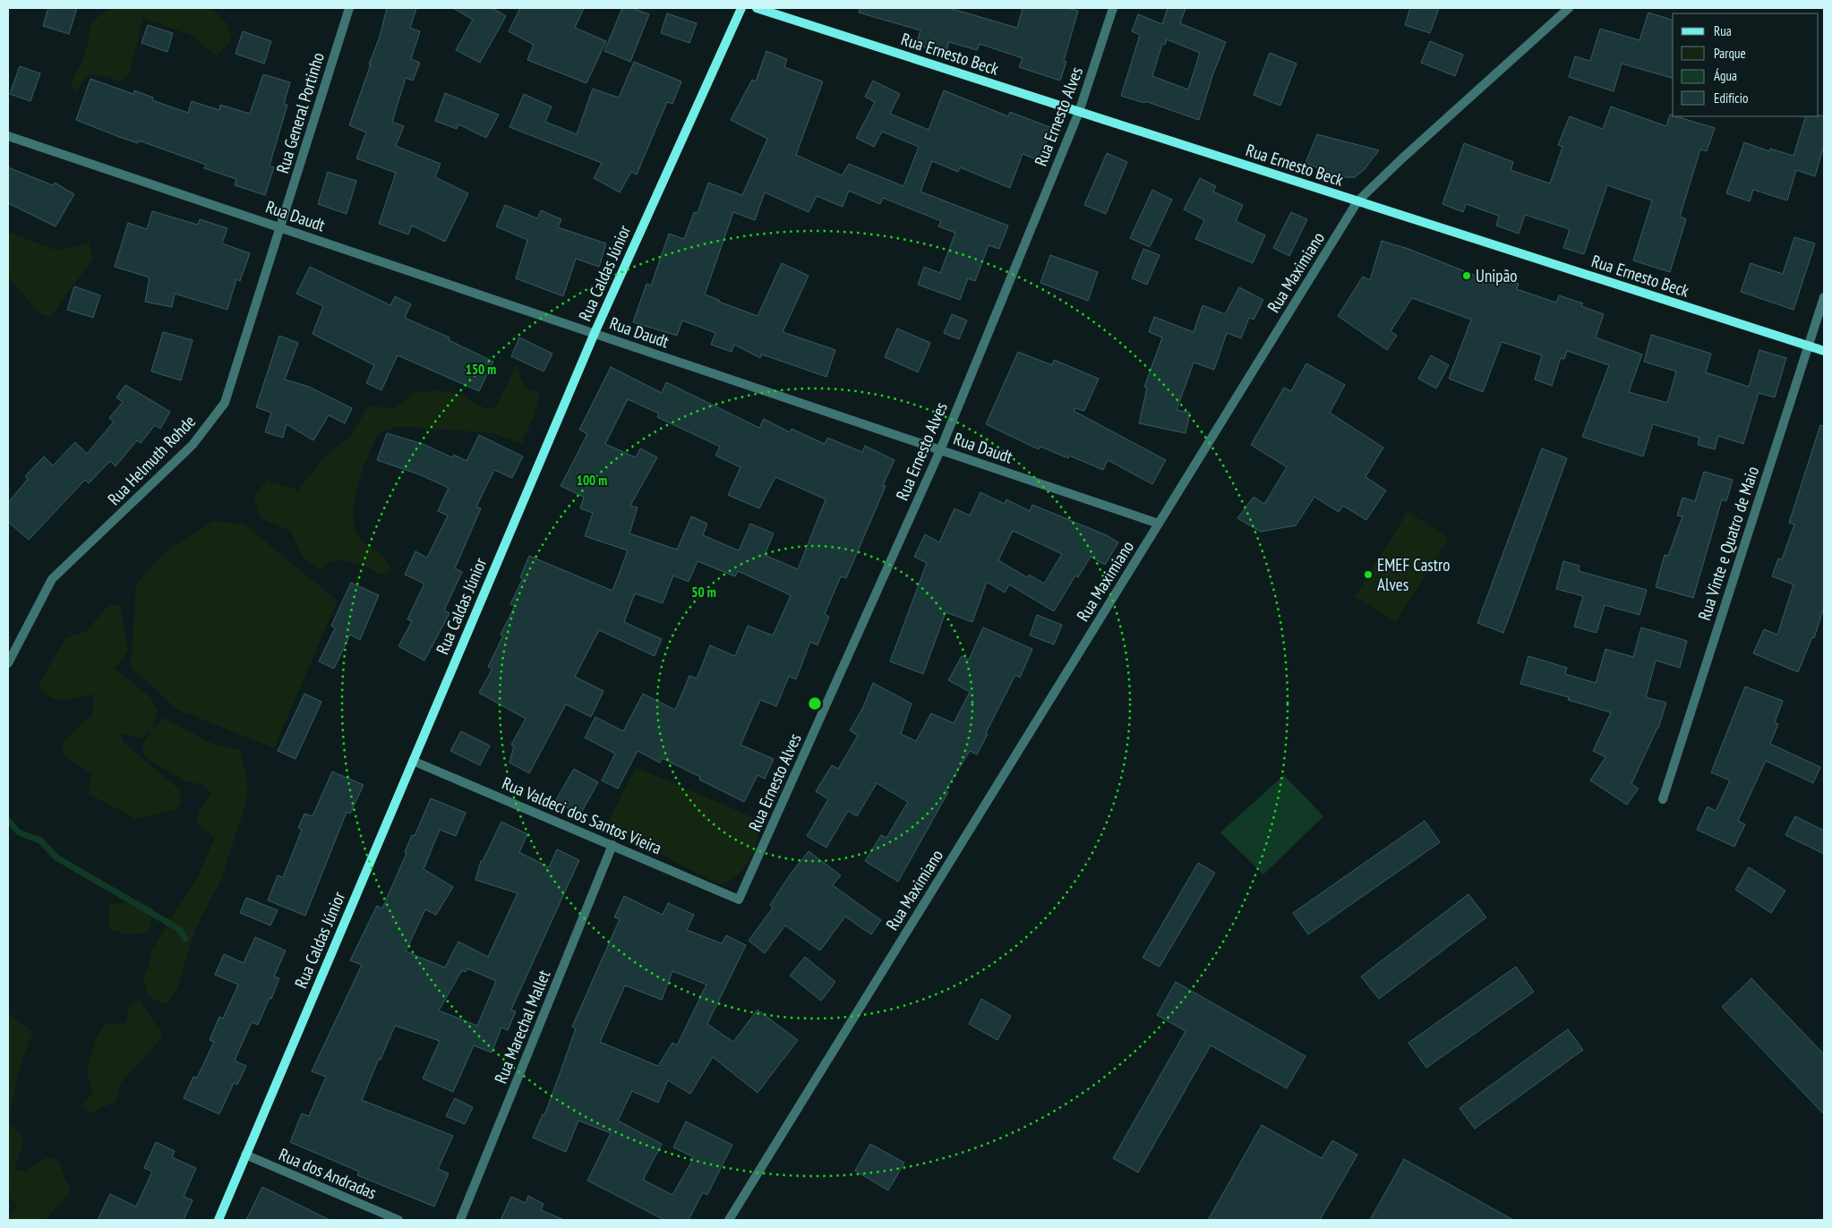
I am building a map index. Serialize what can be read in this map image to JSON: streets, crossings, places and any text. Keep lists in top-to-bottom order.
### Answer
{
  "streets": {
    "street": [
      "Rua Ernesto Beck",
      "Rua General Portinho",
      "Rua Ernesto Alves",
      "Rua Daudt",
      "Rua Maximiano",
      "Rua Caldas Júnior",
      "Rua Helmuth Rohde",
      "Rua Vinte e Quatro de Maio",
      "Rua Valdeci dos Santos Vieira",
      "Rua Marechal Mallet",
      "Rua dos Andradas"
    ]
  },
  "crossings": [
    ["Rua Ernesto Beck", "Rua Ernesto Alves"],
    ["Rua Ernesto Beck", "Rua Maximiano"],
    ["Rua Ernesto Beck", "Rua Vinte e Quatro de Maio"],
    ["Rua General Portinho", "Rua Daudt"],
    ["Rua General Portinho", "Rua Helmuth Rohde"],
    ["Rua Ernesto Alves", "Rua Daudt"],
    ["Rua Ernesto Alves", "Rua Valdeci dos Santos Vieira"],
    ["Rua Daudt", "Rua Maximiano"],
    ["Rua Daudt", "Rua Caldas Júnior"],
    ["Rua Daudt", "Rua Helmuth Rohde"],
    ["Rua Caldas Júnior", "Rua Valdeci dos Santos Vieira"],
    ["Rua Caldas Júnior", "Rua dos Andradas"],
    ["Rua Valdeci dos Santos Vieira", "Rua Marechal Mallet"]
  ],
  "places": ["Unipão", "EMEF Castro Alves"],
  "legend": [
    "Rua",
    "Parque",
    "Água",
    "Edifício"
  ],
  "rings": ["150 m", "100 m", "50 m"]
}
